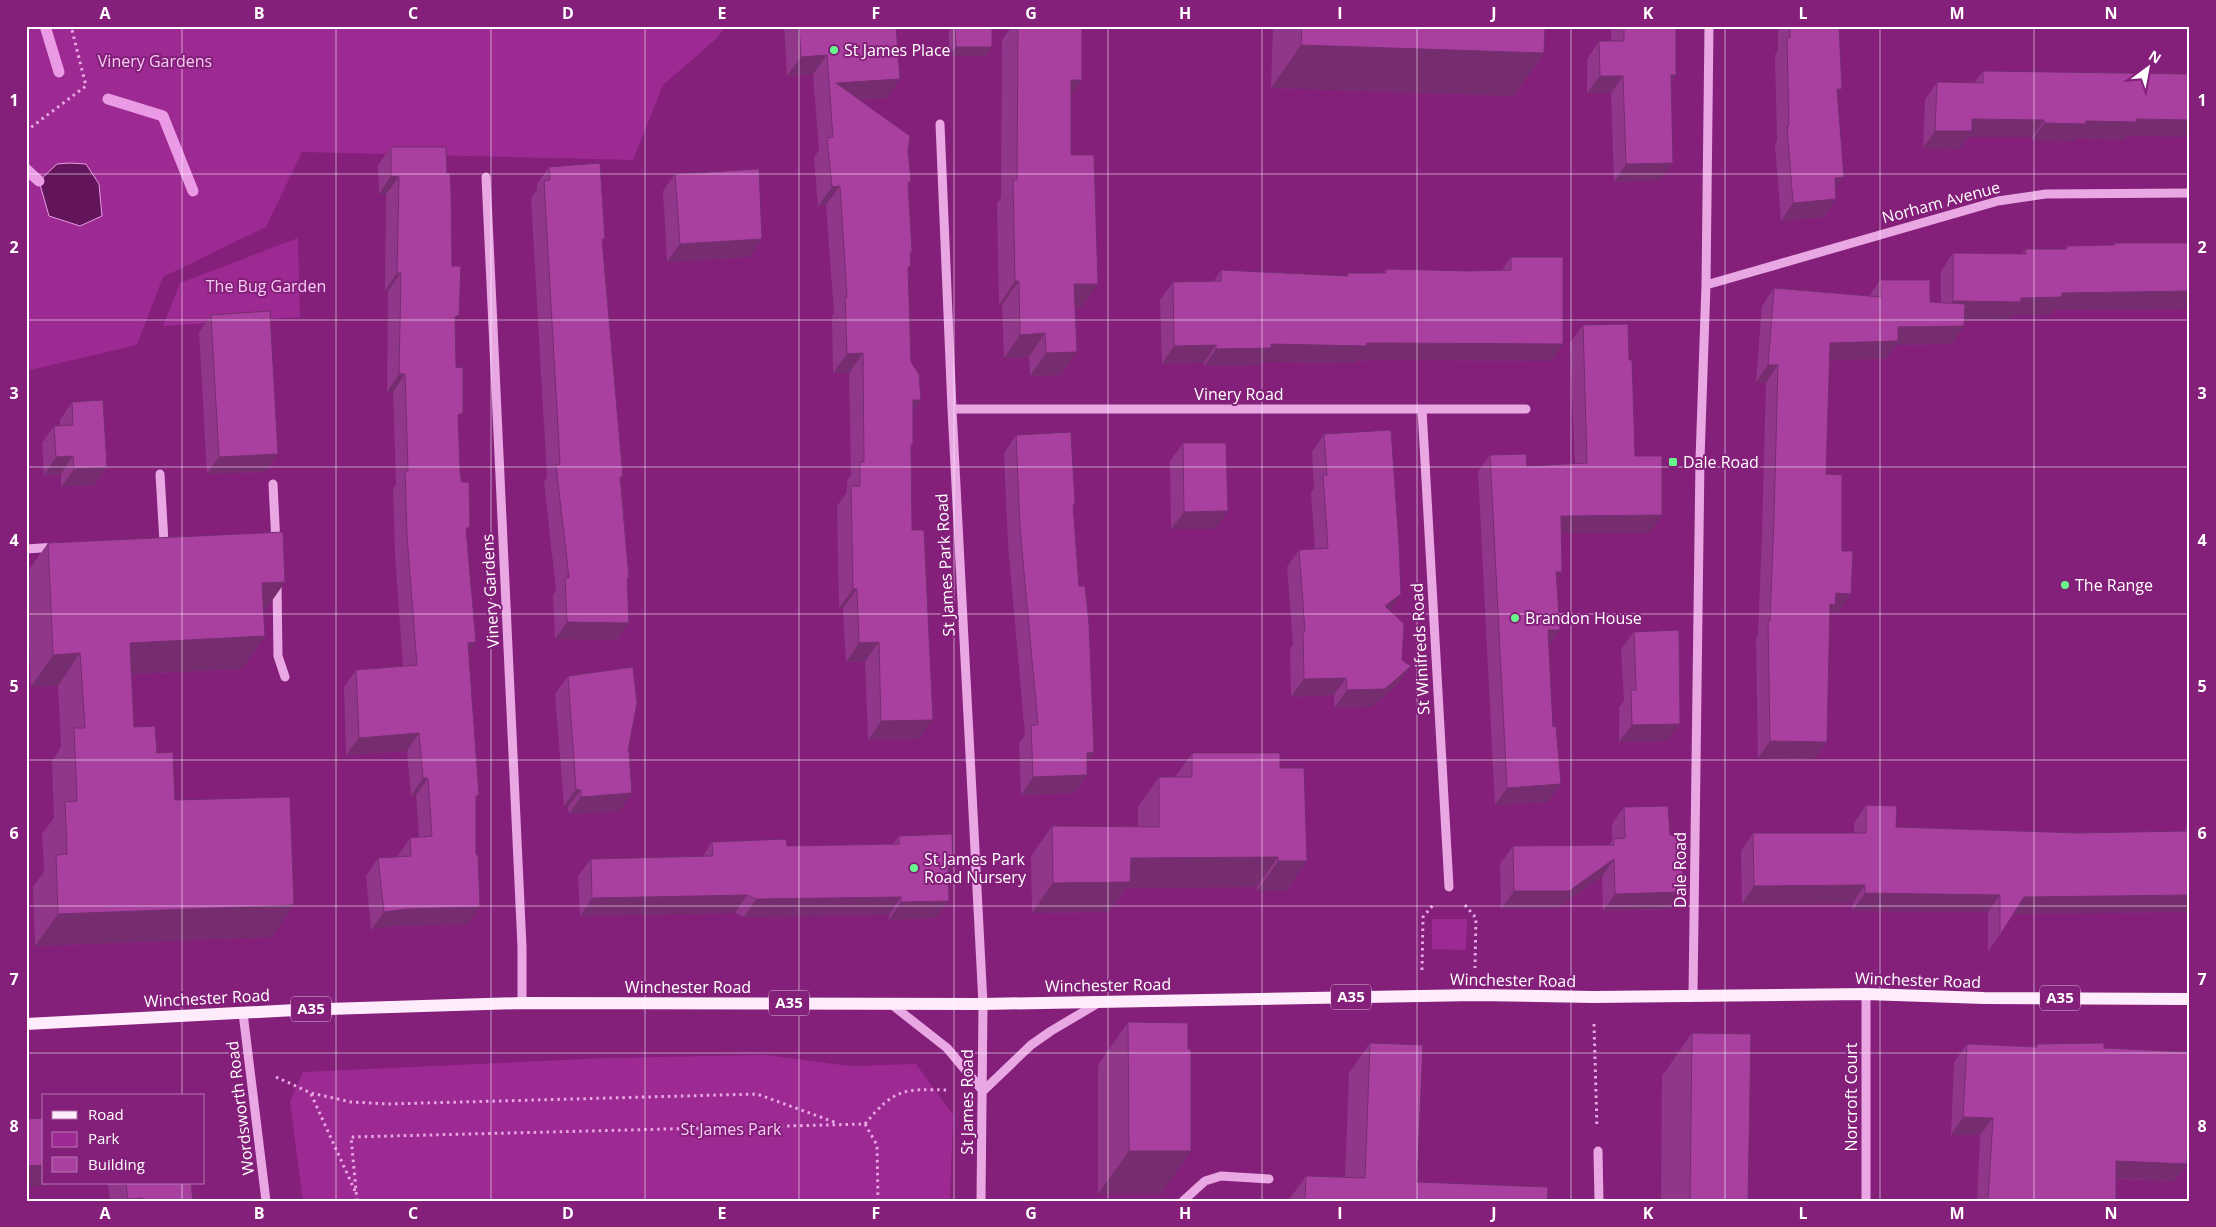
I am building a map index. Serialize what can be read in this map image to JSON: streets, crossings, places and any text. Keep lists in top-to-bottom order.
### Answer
{
  "streets": {
    "main road": ["Winchester Road", "A35"],
    "street": [
      "Norham Avenue",
      "Vinery Road",
      "St James Park Road",
      "Vinery Gardens",
      "St Winifreds Road",
      "Dale Road",
      "Norcroft Court",
      "St James Road",
      "Wordsworth Road"
    ]
  },
  "crossings": [
    ["Norham Avenue", "Dale Road"],
    ["Vinery Road", "St James Park Road"],
    ["Vinery Road", "St Winifreds Road"],
    ["St James Park Road", "Winchester Road"],
    ["St James Park Road", "St James Road"],
    ["Vinery Gardens", "Winchester Road"],
    ["Dale Road", "Winchester Road"],
    ["Winchester Road", "Norcroft Court"],
    ["Winchester Road", "St James Road"],
    ["Winchester Road", "Wordsworth Road"]
  ],
  "parks": ["Vinery Gardens", "The Bug Garden", "St James Park"],
  "places": {
    "other": [
      "St James Place",
      "The Range",
      "Brandon House",
      "St James Park Road Nursery"
    ],
    "transit": ["Dale Road"]
  },
  "legend": ["Road", "Park", "Building"],
  "north": "top right",
  "grid": {
    "columns": [
      "A",
      "B",
      "C",
      "D",
      "E",
      "F",
      "G",
      "H",
      "I",
      "J",
      "K",
      "L",
      "M",
      "N"
    ],
    "rows": [
      "1",
      "2",
      "3",
      "4",
      "5",
      "6",
      "7",
      "8"
    ]
  }
}
